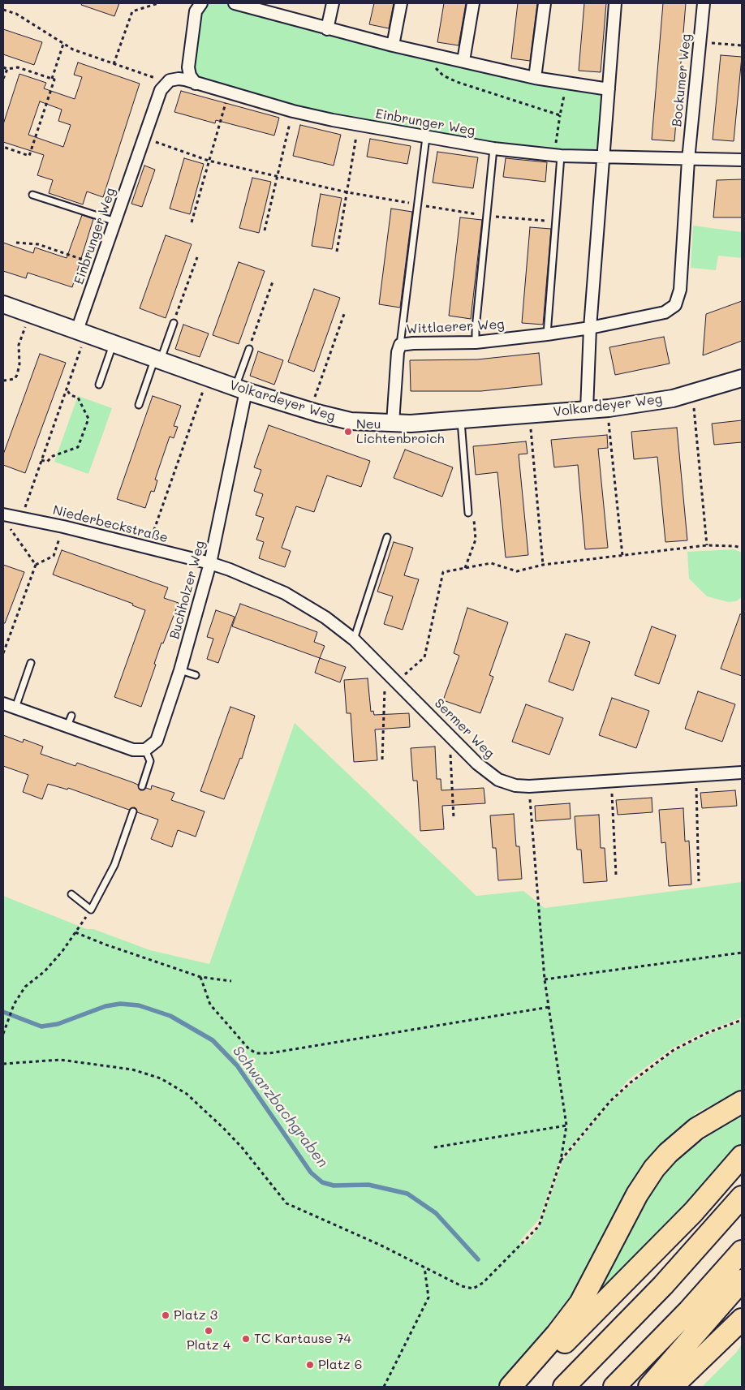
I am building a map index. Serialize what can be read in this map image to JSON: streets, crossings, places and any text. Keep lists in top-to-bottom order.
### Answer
{
  "streets": {
    "street": [
      "Bockumer Weg",
      "Einbrunger Weg",
      "Wittlaerer Weg",
      "Volkardeyer Weg",
      "Niederbeckstraße",
      "Buchholzer Weg",
      "Sermer Weg"
    ]
  },
  "crossings": [
    ["Bockumer Weg", "Einbrunger Weg"],
    ["Bockumer Weg", "Wittlaerer Weg"],
    ["Einbrunger Weg", "Wittlaerer Weg"],
    ["Einbrunger Weg", "Volkardeyer Weg"],
    ["Wittlaerer Weg", "Volkardeyer Weg"],
    ["Volkardeyer Weg", "Buchholzer Weg"],
    ["Niederbeckstraße", "Buchholzer Weg"],
    ["Niederbeckstraße", "Sermer Weg"],
    ["Buchholzer Weg", "Sermer Weg"]
  ],
  "water": ["Schwarzbachgraben"],
  "places": [
    "Neu Lichtenbroich",
    "Platz 3",
    "Platz 4",
    "TC Kartause 74",
    "Platz 6"
  ]
}
